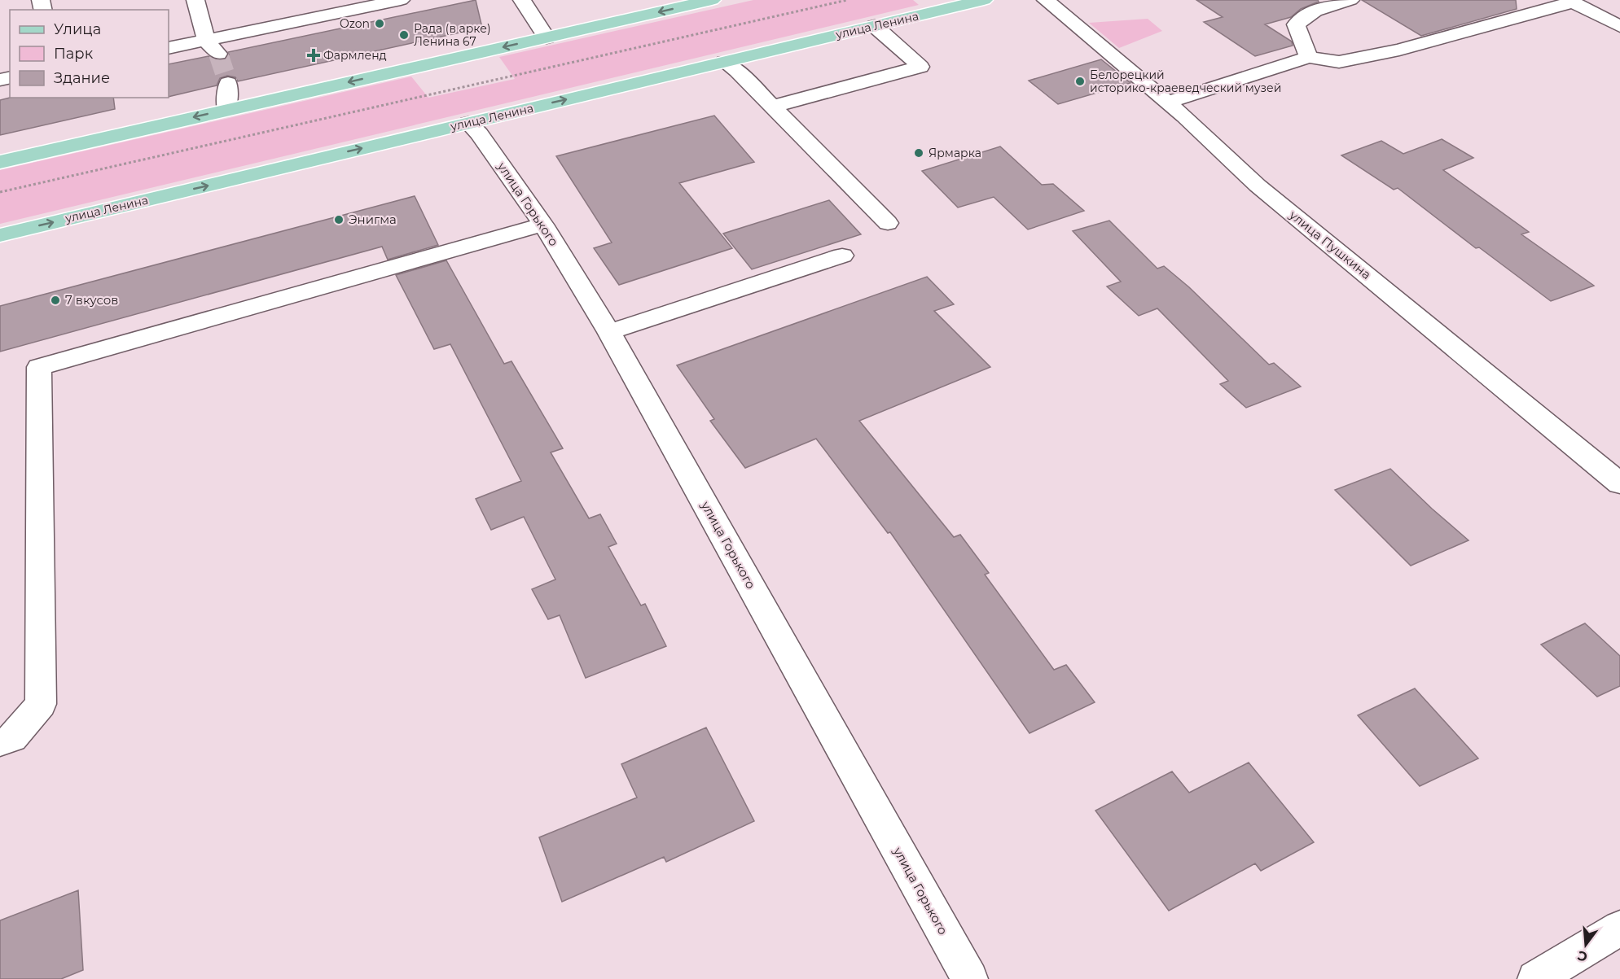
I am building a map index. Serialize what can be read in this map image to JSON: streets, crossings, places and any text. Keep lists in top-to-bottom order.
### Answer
{
  "streets": {
    "main road": ["улица Ленина"],
    "street": ["улица Горького", "улица Пушкина"]
  },
  "crossings": [
    ["улица Ленина", "улица Горького"]
  ],
  "places": {
    "other": [
      "Ozon",
      "Рада (в арке) Ленина 67",
      "Белорецкий историко-краеведческий музей",
      "Ярмарка",
      "Энигма",
      "7 вкусов"
    ],
    "health": ["Фармленд"]
  },
  "legend": ["Улица", "Парк", "Здание"],
  "north": "bottom"
}
